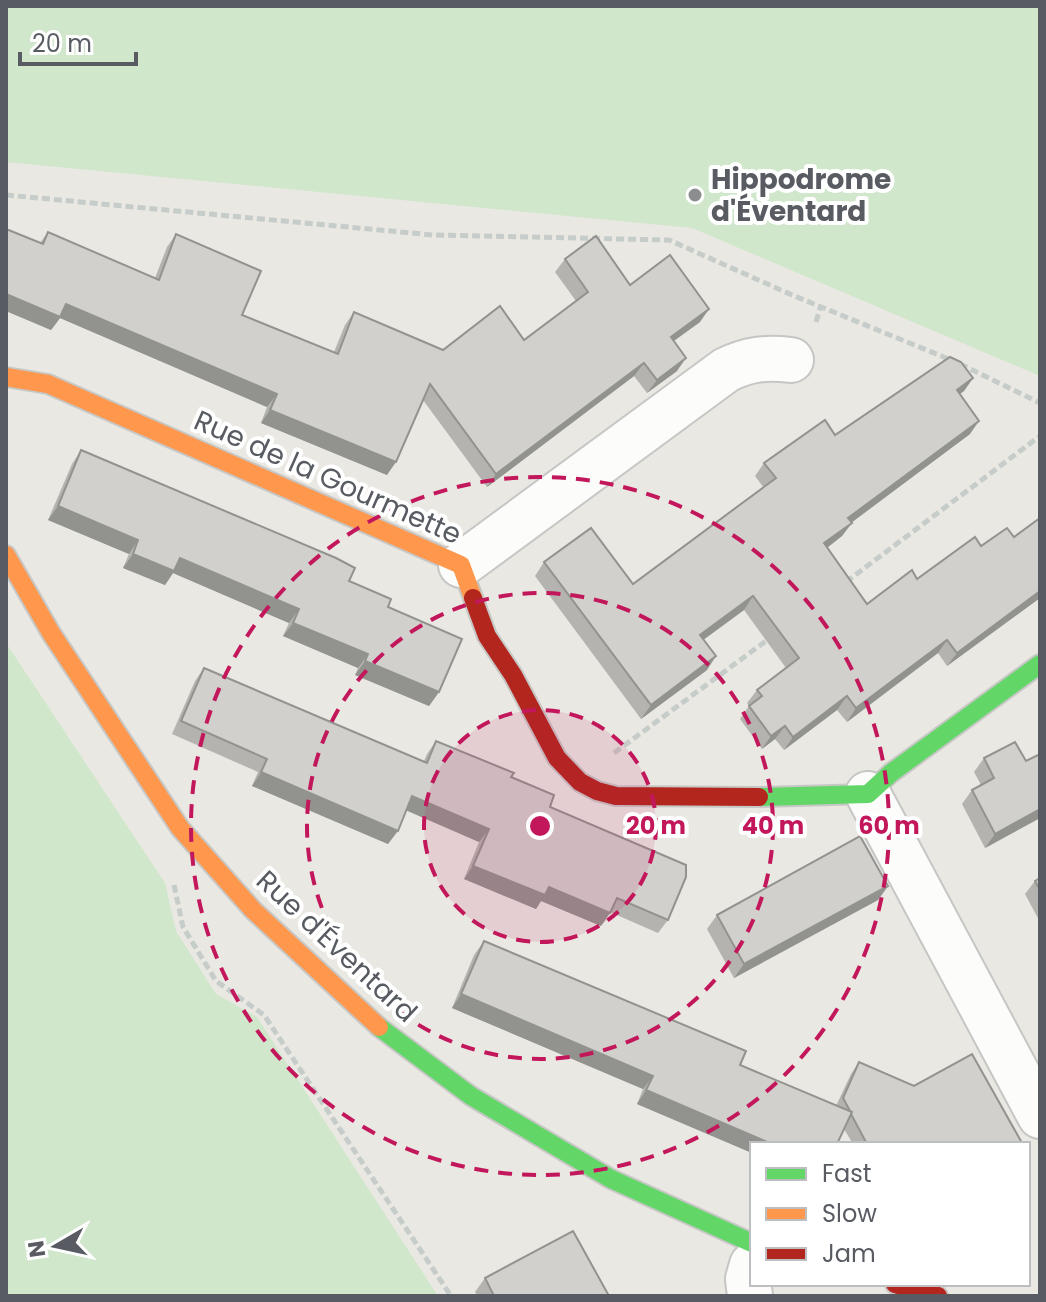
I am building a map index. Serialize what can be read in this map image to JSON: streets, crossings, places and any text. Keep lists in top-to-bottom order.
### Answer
{
  "streets": {
    "street": ["Rue de la Gourmette", "Rue d'Éventard"]
  },
  "places": ["Hippodrome d'Éventard"],
  "legend": ["Fast", "Slow", "Jam"],
  "scale_bar": "20 m",
  "north": "left",
  "rings": ["20 m", "40 m", "60 m"]
}
